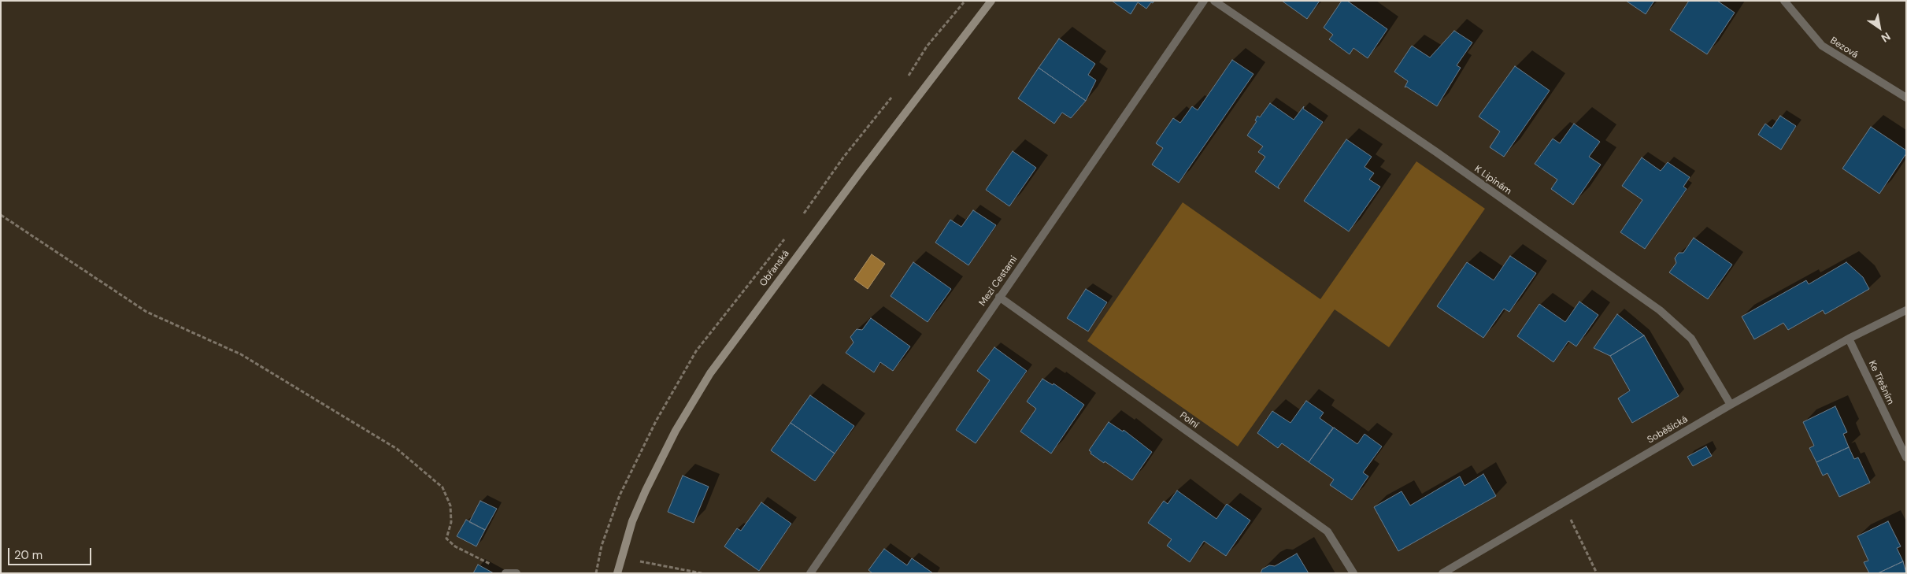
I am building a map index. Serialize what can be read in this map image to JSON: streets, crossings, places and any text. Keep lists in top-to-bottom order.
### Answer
{
  "streets": {
    "main road": ["Obřanská"],
    "street": [
      "Bezová",
      "K Lipinám",
      "Mezi Cestami",
      "Ke Třešním",
      "Polní",
      "Soběšická"
    ]
  },
  "crossings": [
    ["K Lipinám", "Soběšická"],
    ["Mezi Cestami", "Polní"],
    ["Ke Třešním", "Soběšická"]
  ],
  "scale_bar": "20 m",
  "north": "bottom right"
}
